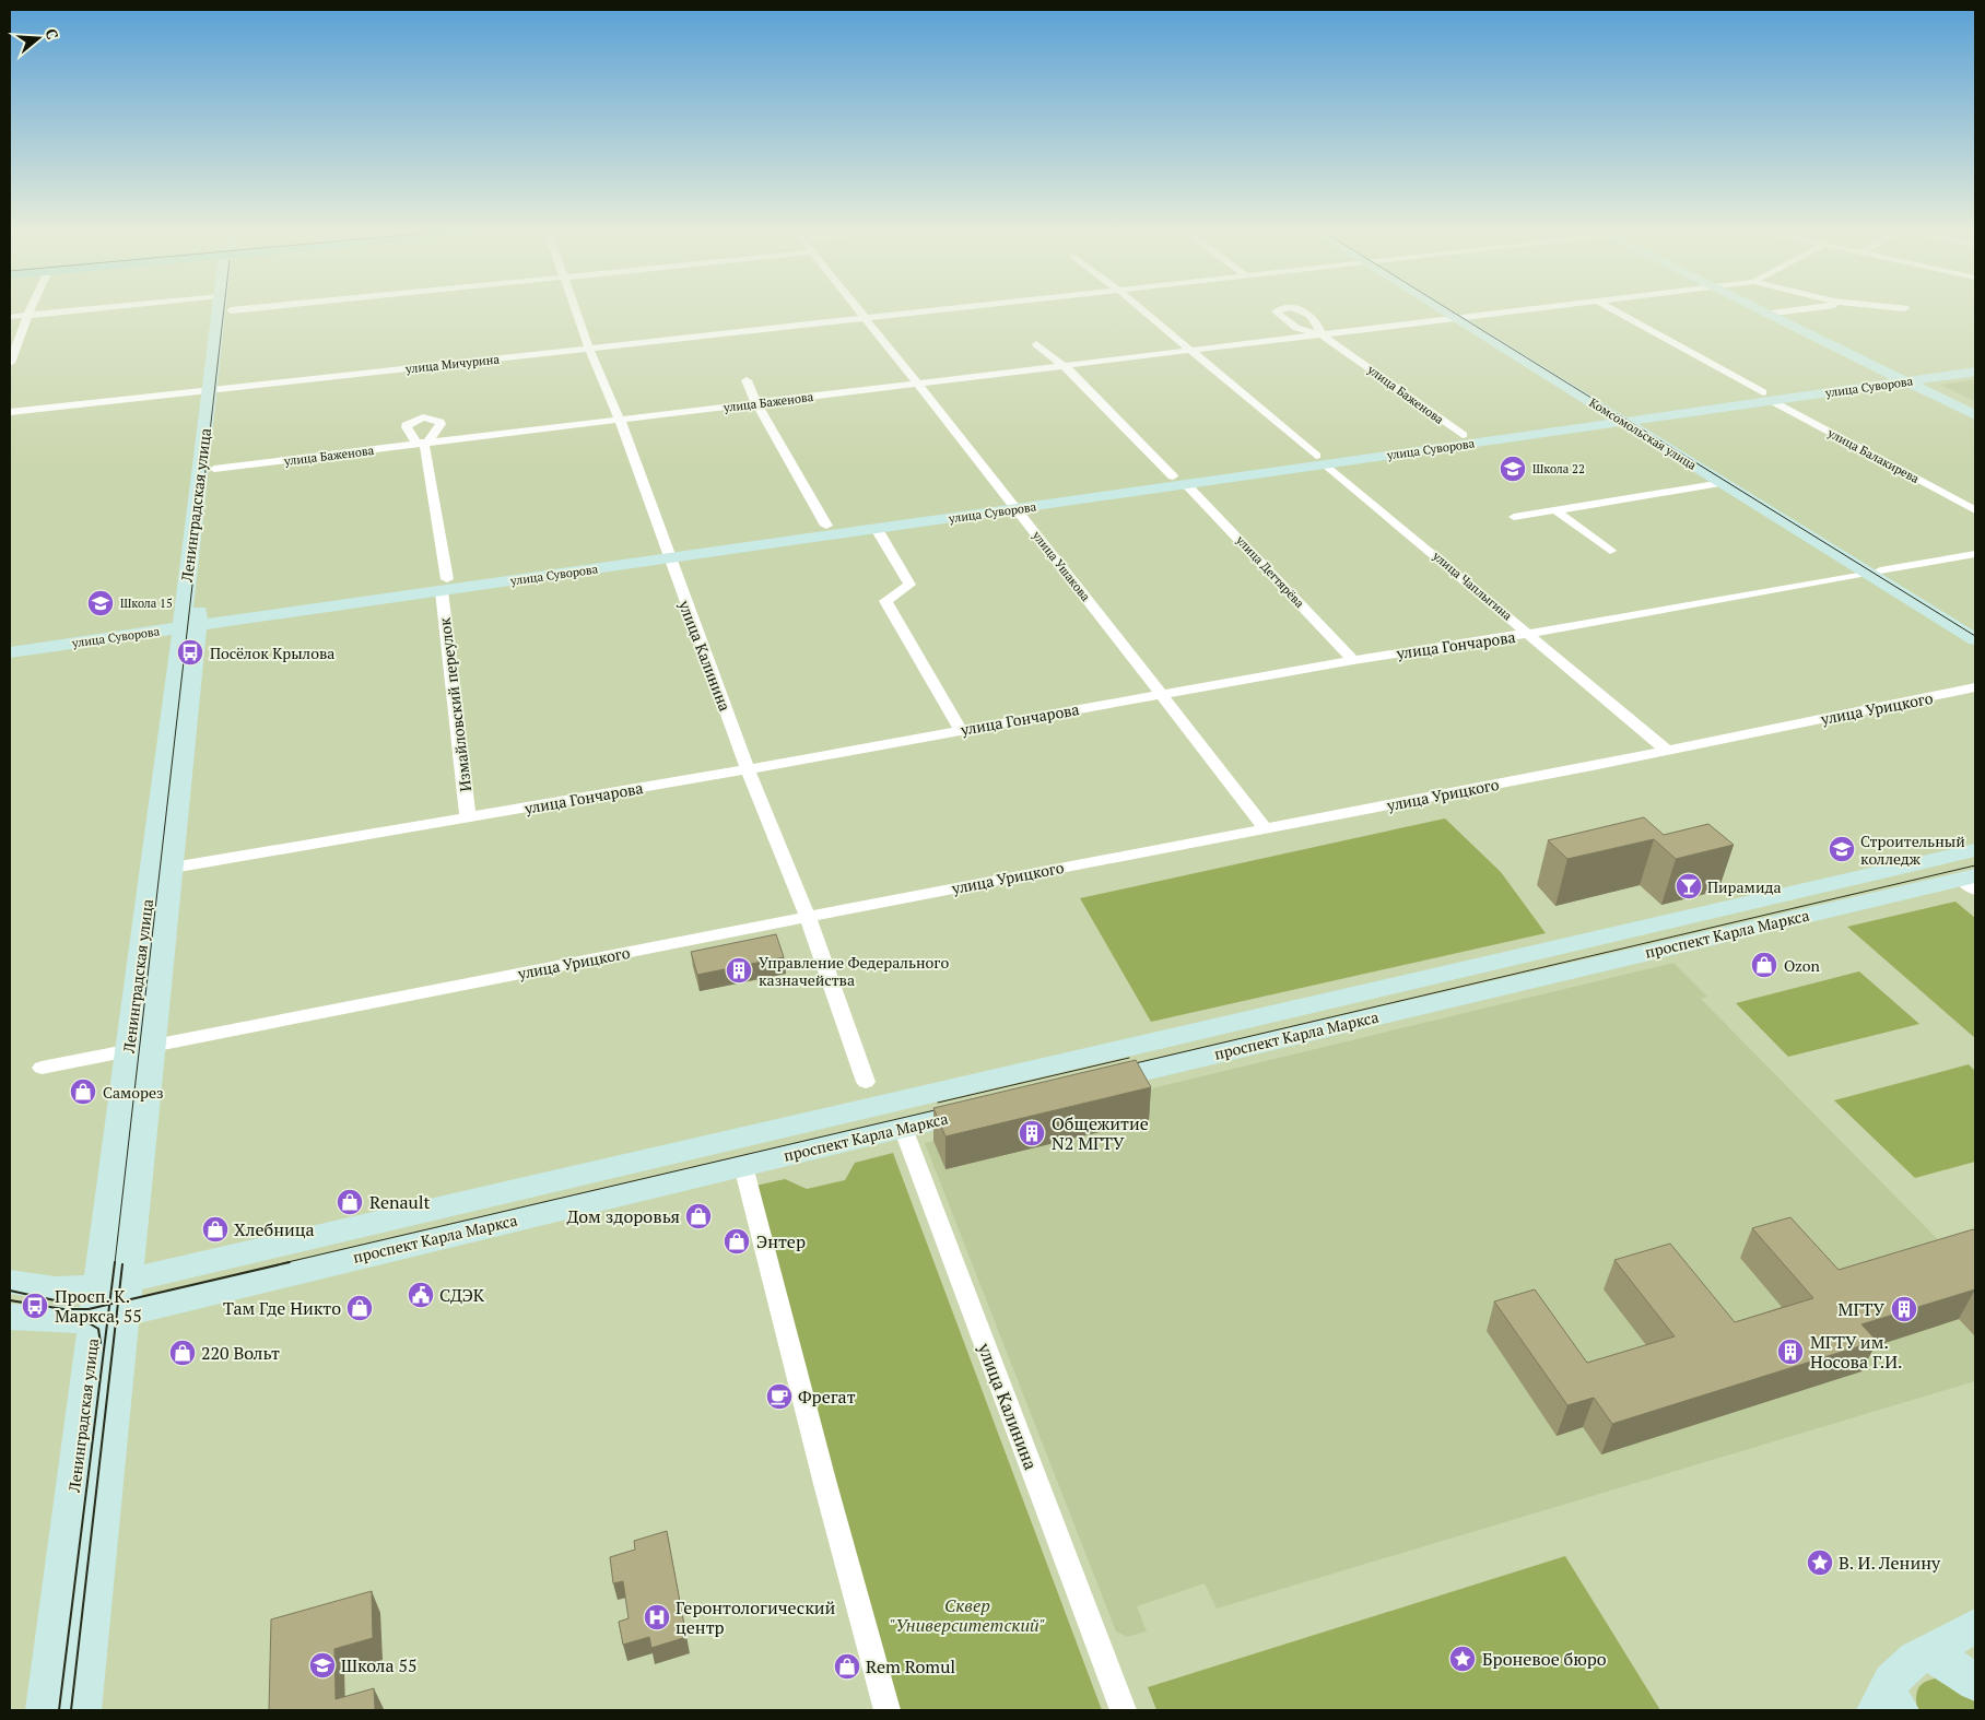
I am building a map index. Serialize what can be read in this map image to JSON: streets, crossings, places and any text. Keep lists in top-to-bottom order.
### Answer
{
  "streets": {
    "main road": [
      "улица Суворова",
      "Комсомольская улица",
      "Ленинградская улица",
      "улица Калинина",
      "проспект Карла Маркса"
    ],
    "street": [
      "улица Мичурина",
      "улица Баженова",
      "улица Балакирева",
      "улица Ушакова",
      "улица Дегтярёва",
      "улица Чаплыгина",
      "улица Гончарова",
      "Измайловский переулок",
      "улица Урицкого"
    ]
  },
  "crossings": [
    ["улица Мичурина", "Ленинградская улица"],
    ["улица Мичурина", "улица Ушакова"],
    ["улица Мичурина", "улица Калинина"],
    ["улица Суворова", "улица Баженова"],
    ["улица Суворова", "Комсомольская улица"],
    ["улица Суворова", "улица Балакирева"],
    ["улица Суворова", "Ленинградская улица"],
    ["улица Суворова", "улица Ушакова"],
    ["улица Суворова", "улица Дегтярёва"],
    ["улица Суворова", "улица Чаплыгина"],
    ["улица Суворова", "улица Калинина"],
    ["улица Суворова", "Измайловский переулок"],
    ["улица Баженова", "Комсомольская улица"],
    ["улица Баженова", "Ленинградская улица"],
    ["улица Баженова", "улица Ушакова"],
    ["улица Баженова", "улица Дегтярёва"],
    ["улица Баженова", "улица Чаплыгина"],
    ["улица Баженова", "улица Калинина"],
    ["улица Баженова", "Измайловский переулок"],
    ["Комсомольская улица", "улица Гончарова"],
    ["Ленинградская улица", "улица Гончарова"],
    ["Ленинградская улица", "улица Урицкого"],
    ["Ленинградская улица", "проспект Карла Маркса"],
    ["улица Ушакова", "улица Гончарова"],
    ["улица Ушакова", "улица Урицкого"],
    ["улица Дегтярёва", "улица Гончарова"],
    ["улица Чаплыгина", "улица Гончарова"],
    ["улица Чаплыгина", "улица Урицкого"],
    ["улица Гончарова", "улица Калинина"],
    ["улица Гончарова", "Измайловский переулок"],
    ["улица Калинина", "улица Урицкого"],
    ["улица Калинина", "проспект Карла Маркса"]
  ],
  "parks": ["Сквер \"Университетский\""],
  "places": {
    "school or university": [
      "Школа 22",
      "Школа 15",
      "Строительный колледж",
      "Школа 55"
    ],
    "bus stop": ["Посёлок Крылова", "Просп. К. Маркса, 55"],
    "bar": ["Пирамида"],
    "shop": [
      "Ozon",
      "Саморез",
      "Renault",
      "Дом здоровья",
      "Хлебница",
      "Энтер",
      "Там Где Никто",
      "220 Вольт",
      "Rem Romul"
    ],
    "building": [
      "Управление Федерального казначейства",
      "Общежитие N2 МГТУ",
      "МГТУ",
      "МГТУ им. Носова Г.И."
    ],
    "public building": ["СДЭК"],
    "cafe": ["Фрегат"],
    "place": ["В. И. Ленину", "Броневое бюро"],
    "hospital": ["Геронтологический центр"]
  },
  "north": "right"
}
